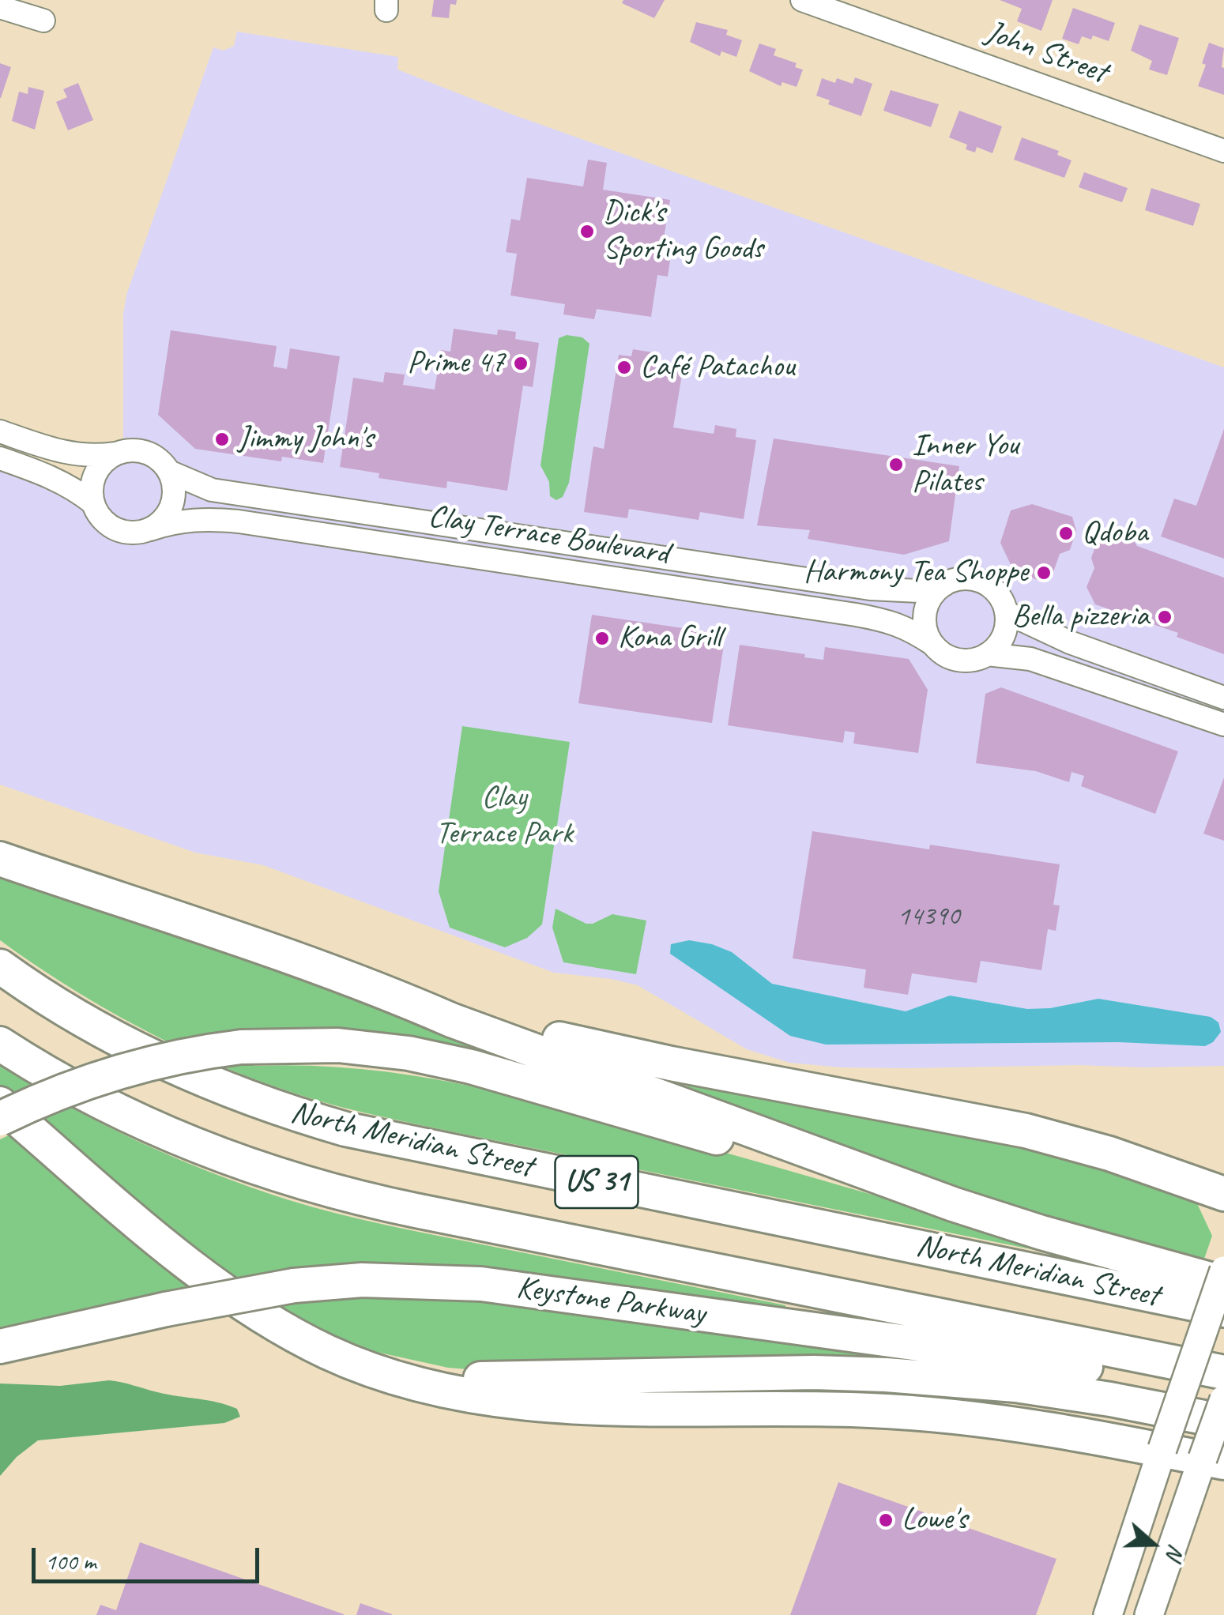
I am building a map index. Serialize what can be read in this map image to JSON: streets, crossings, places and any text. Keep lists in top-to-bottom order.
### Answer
{
  "streets": {
    "highway": ["North Meridian Street", "US 31", "Keystone Parkway"],
    "street": ["John Street", "Clay Terrace Boulevard"]
  },
  "parks": ["Clay Terrace Park"],
  "places": [
    "Dick's Sporting Goods",
    "Prime 47",
    "Café Patachou",
    "Jimmy John's",
    "Inner You Pilates",
    "Qdoba",
    "Harmony Tea Shoppe",
    "Bella pizzeria",
    "Kona Grill",
    "Lowe's"
  ],
  "house_numbers": ["14390"],
  "scale_bar": "100 m",
  "north": "right"
}
